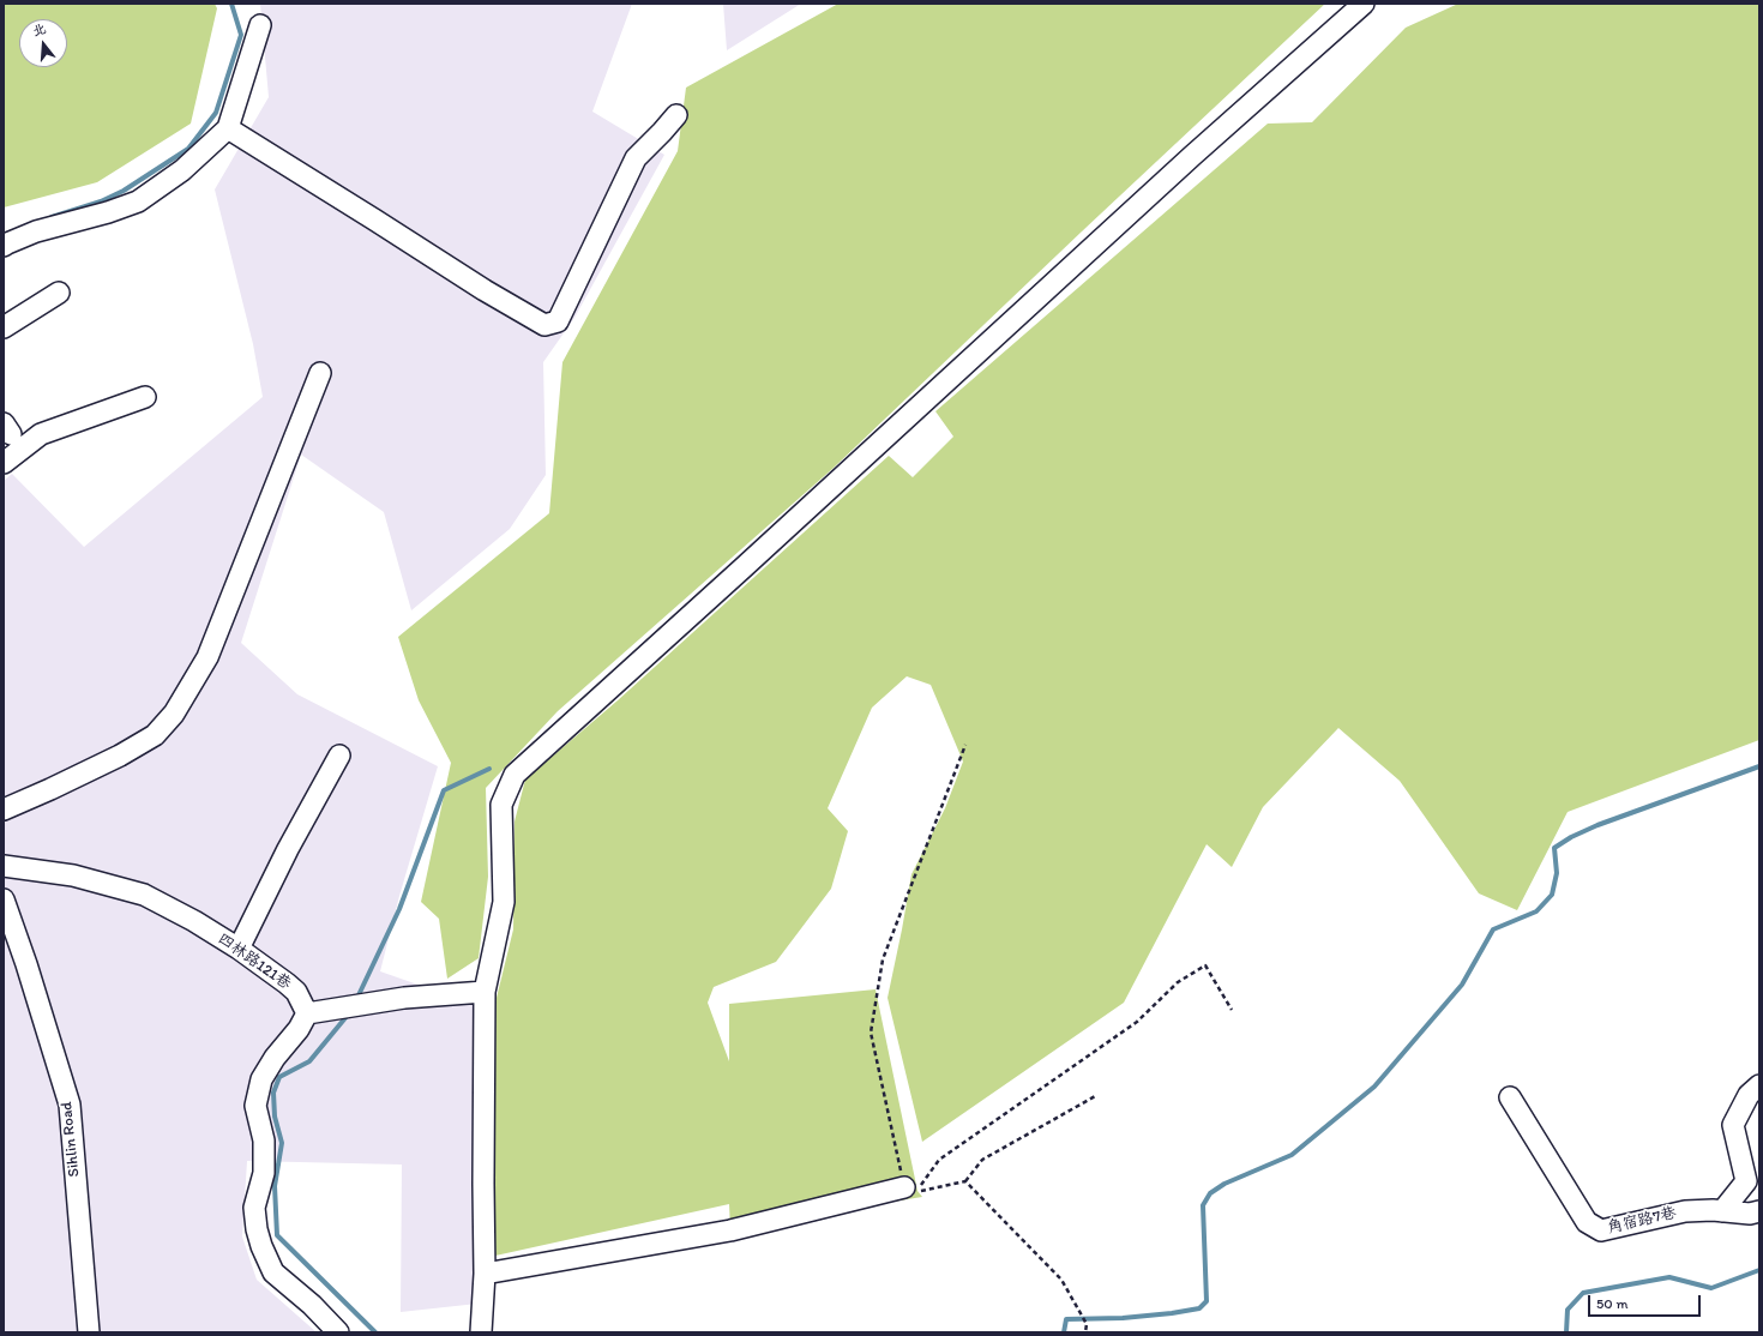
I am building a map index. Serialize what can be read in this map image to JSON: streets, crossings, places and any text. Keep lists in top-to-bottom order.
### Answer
{
  "streets": {
    "street": ["四林路121巷", "Sihlin Road", "角宿路7巷"]
  },
  "scale_bar": "50 m",
  "north": "top"
}
